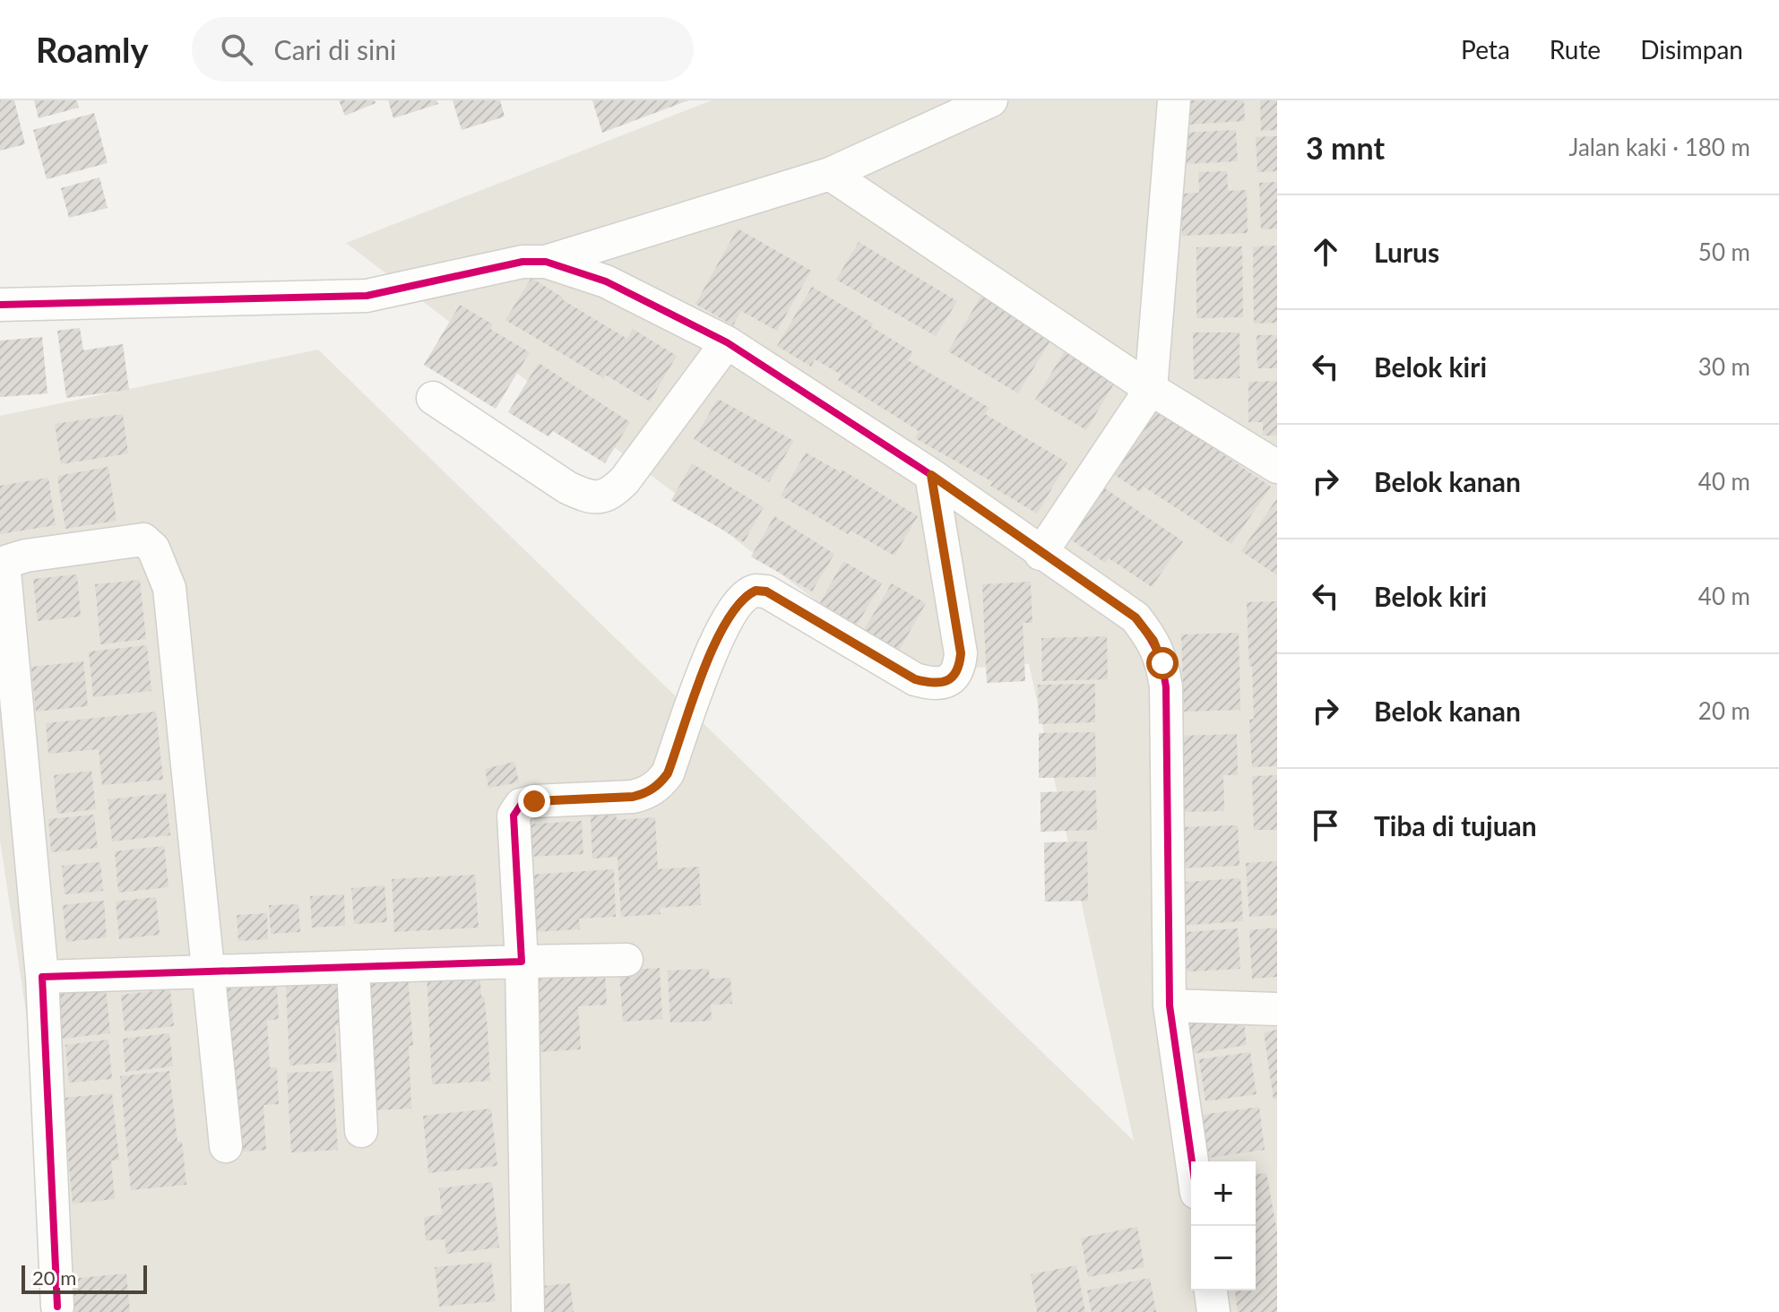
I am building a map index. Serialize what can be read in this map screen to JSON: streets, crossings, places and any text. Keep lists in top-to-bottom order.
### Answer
{
  "scale_bar": "20 m",
  "page": {
    "header": "Roamly",
    "search": "Cari di sini",
    "nav": ["Peta", "Rute", "Disimpan"],
    "heading": ["3 mnt", "Jalan kaki · 180 m"],
    "list": [
      ["Lurus", "50 m"],
      ["Belok kiri", "30 m"],
      ["Belok kanan", "40 m"],
      ["Belok kiri", "40 m"],
      ["Belok kanan", "20 m"],
      "Tiba di tujuan"
    ],
    "map_buttons": ["+", "−"],
    "scale": "20 m"
  }
}
